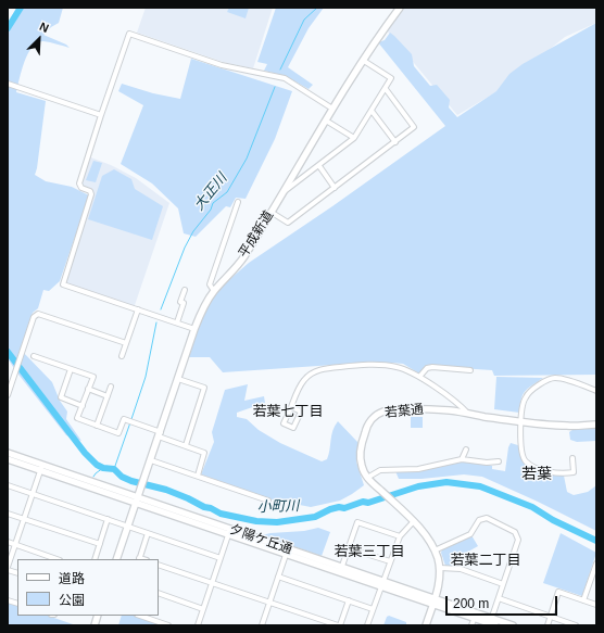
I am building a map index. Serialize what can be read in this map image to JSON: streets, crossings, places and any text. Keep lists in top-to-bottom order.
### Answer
{
  "streets": {
    "street": ["平成新道", "若葉通", "夕陽ケ丘通"]
  },
  "crossings": [
    ["平成新道", "夕陽ケ丘通"],
    ["若葉通", "夕陽ケ丘通"]
  ],
  "districts": [
    "若葉七丁目",
    "若葉",
    "若葉三丁目",
    "若葉二丁目"
  ],
  "water": ["大正川", "小町川"],
  "legend": ["道路", "公園"],
  "scale_bar": "200 m",
  "north": "top right"
}
